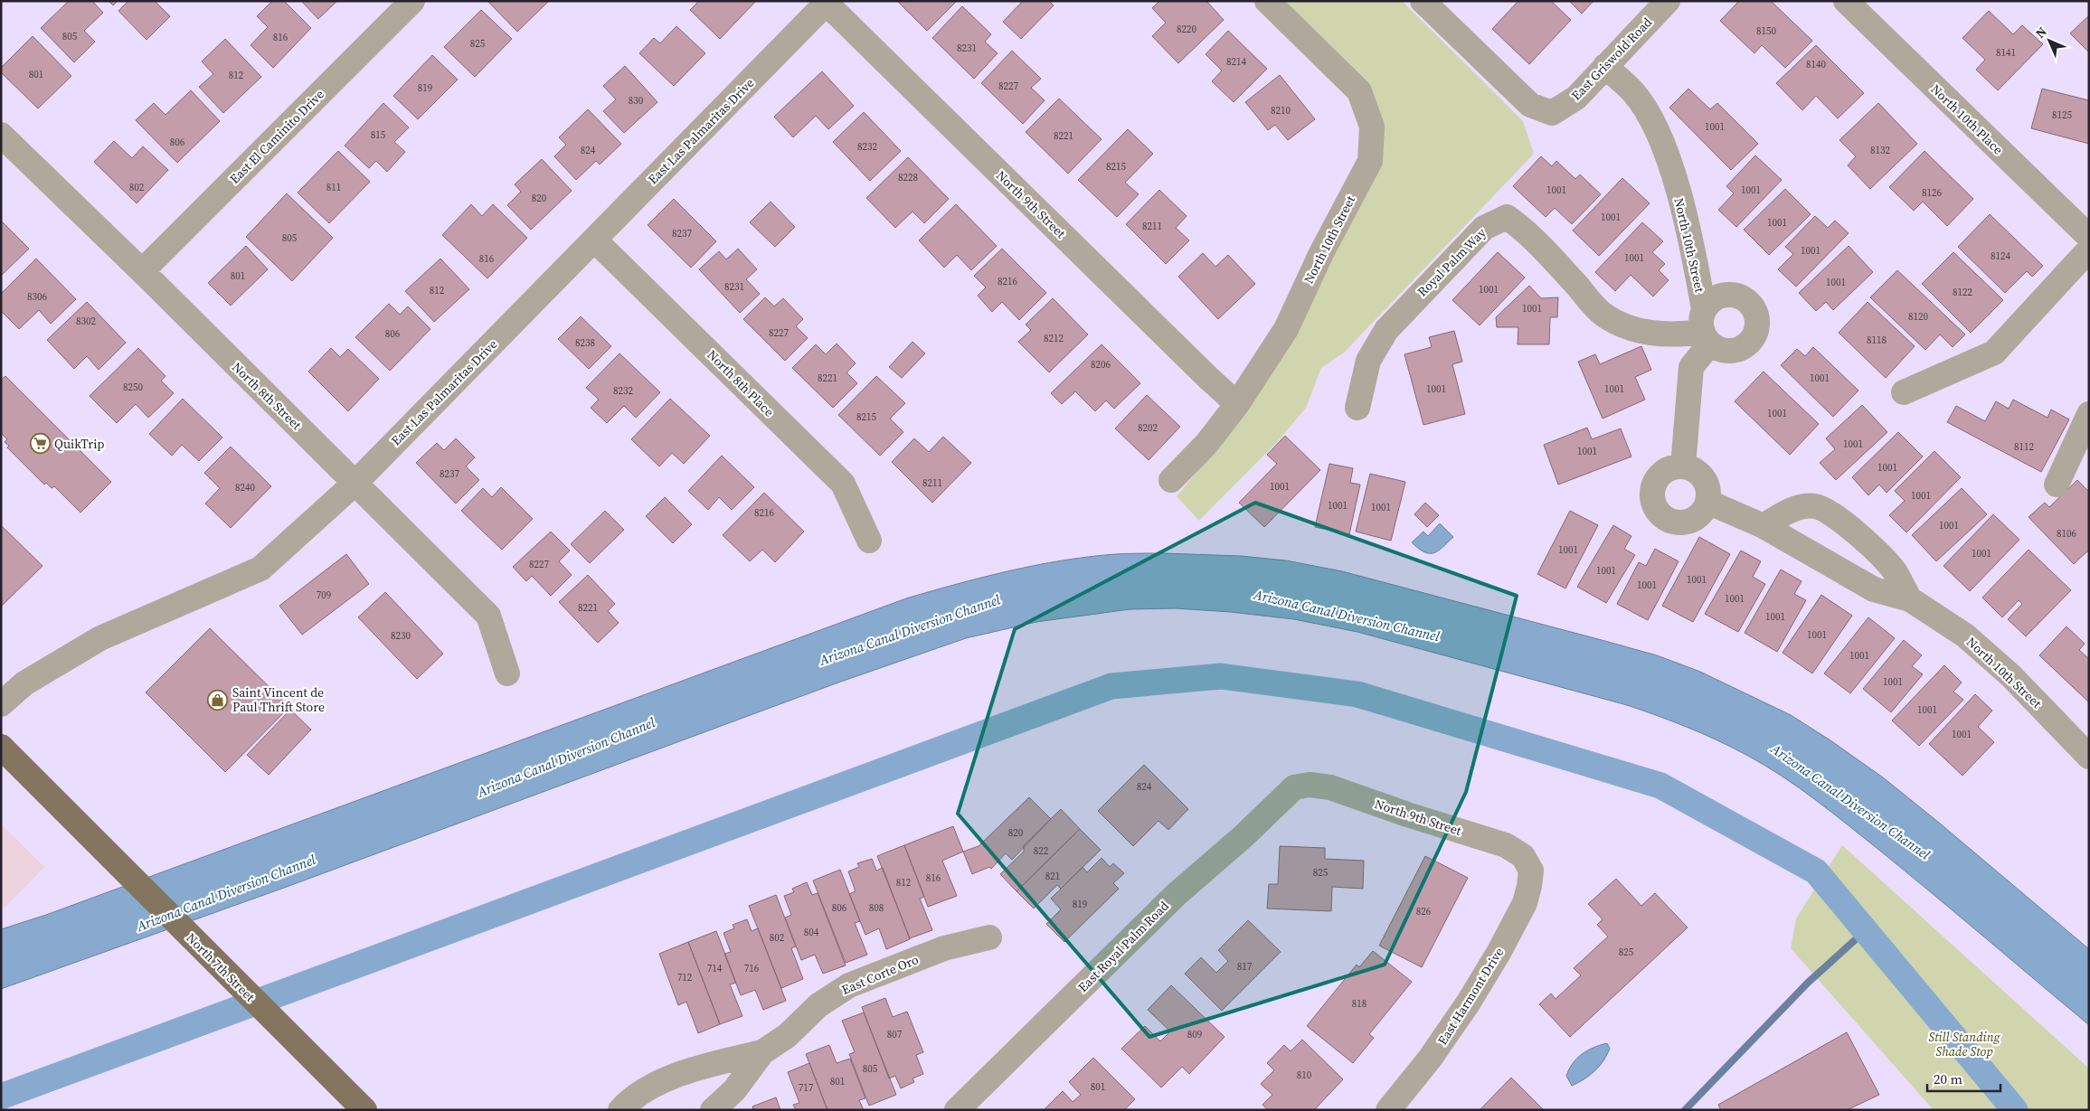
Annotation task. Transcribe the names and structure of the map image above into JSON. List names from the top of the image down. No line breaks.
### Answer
{"streets":{"main road":["North 7th Street"],"street":["East Griswold Road","North 10th Place","East Las Palmaritas Drive","East El Caminito Drive","North 9th Street","North 10th Street","Royal Palm Way","North 8th Place","North 8th Street","East Royal Palm Road","East Corte Oro","East Harmont Drive"]},"crossings":[["East Griswold Road","North 10th Street"],["East Las Palmaritas Drive","North 9th Street"],["East Las Palmaritas Drive","North 8th Place"],["East Las Palmaritas Drive","North 8th Street"],["East El Caminito Drive","North 8th Street"],["North 9th Street","North 10th Street"],["North 9th Street","East Royal Palm Road"],["North 9th Street","East Harmont Drive"],["North 10th Street","Royal Palm Way"]],"water":["Arizona Canal Diversion Channel"],"parks":["Still Standing Shade Stop"],"places":{"supermarket":["QuikTrip"],"shop":["Saint Vincent de Paul Thrift Store"]},"house_numbers":["8220","8150","805","816","825","8231","8141","8214","8140","801","812","8227","819","830","8210","8125","1001","815","8221","806","8232","824","8132","8215","8228","802","811","1001","1001","8126","820","1001","1001","8211","8237","805","1001","8124","1001","816","801","8216","1001","8231","1001","812","8122","8306","1001","8120","8302","8227","806","8212","8118","8238","8206","8221","1001","8250","1001","1001","8232","1001","8215","8202","1001","8112","1001","1001","8237","8211","1001","8240","1001","1001","1001","8216","1001","8106","1001","1001","8227","1001","1001","1001","709","1001","8221","1001","1001","8230","1001","1001","1001","1001","824","820","822","825","821","816","812","819","806","808","826","804","802","825","817","714","716","712","818","807","809","805","810","801","801","717"],"scale_bar":"20 m","north":"top left"}
